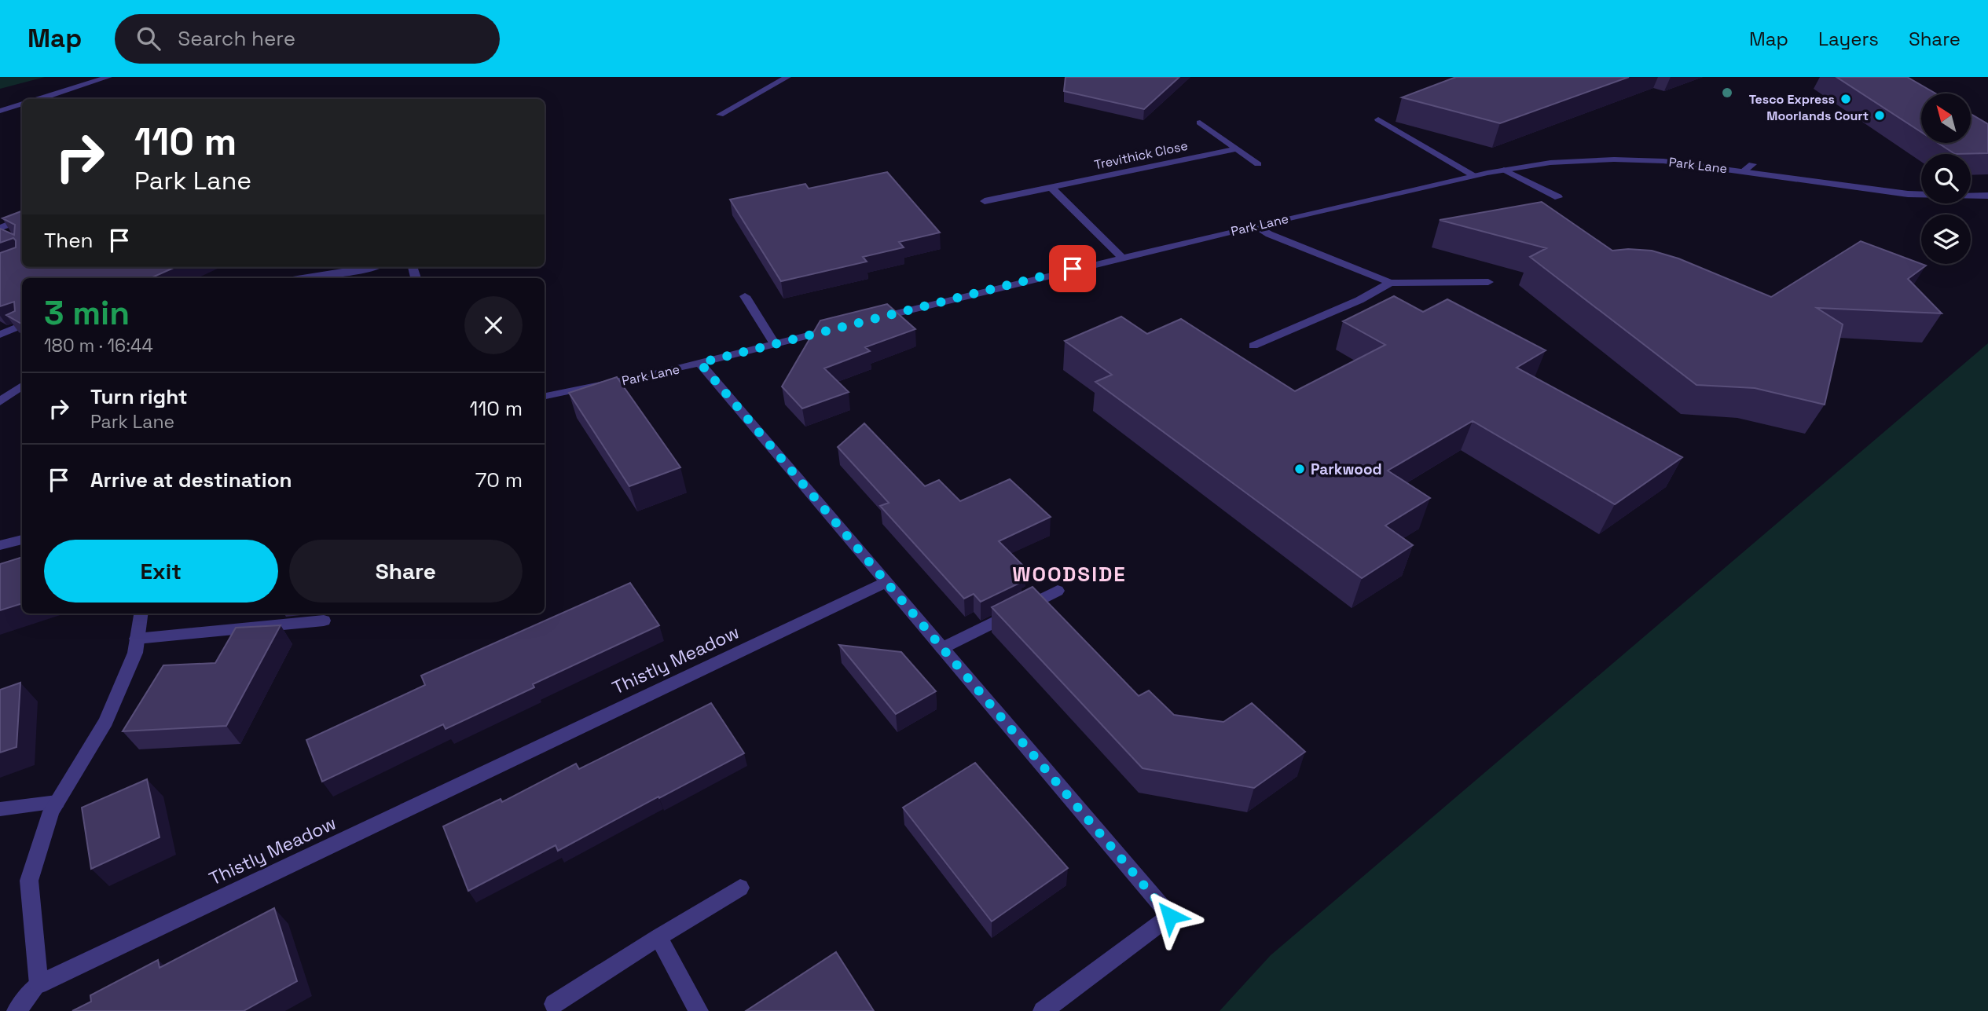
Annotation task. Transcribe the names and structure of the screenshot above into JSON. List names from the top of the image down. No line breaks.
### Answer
{"streets":{"street":["Trevithick Close","Park Lane","Thistly Meadow"]},"districts":["WOODSIDE"],"places":["Tesco Express","Moorlands Court","Parkwood"],"north":"top left","page":{"header":"Map","search":"Search here","nav":["Map","Layers","Share"],"turn":["110 m","Park Lane"],"then":"Then","heading":["3 min","180 m · 16:44"],"list":[{"name":"Turn right","note":"Park Lane","value":"110 m"},{"name":"Arrive at destination","value":"70 m"}],"buttons":["Exit","Share"]}}
